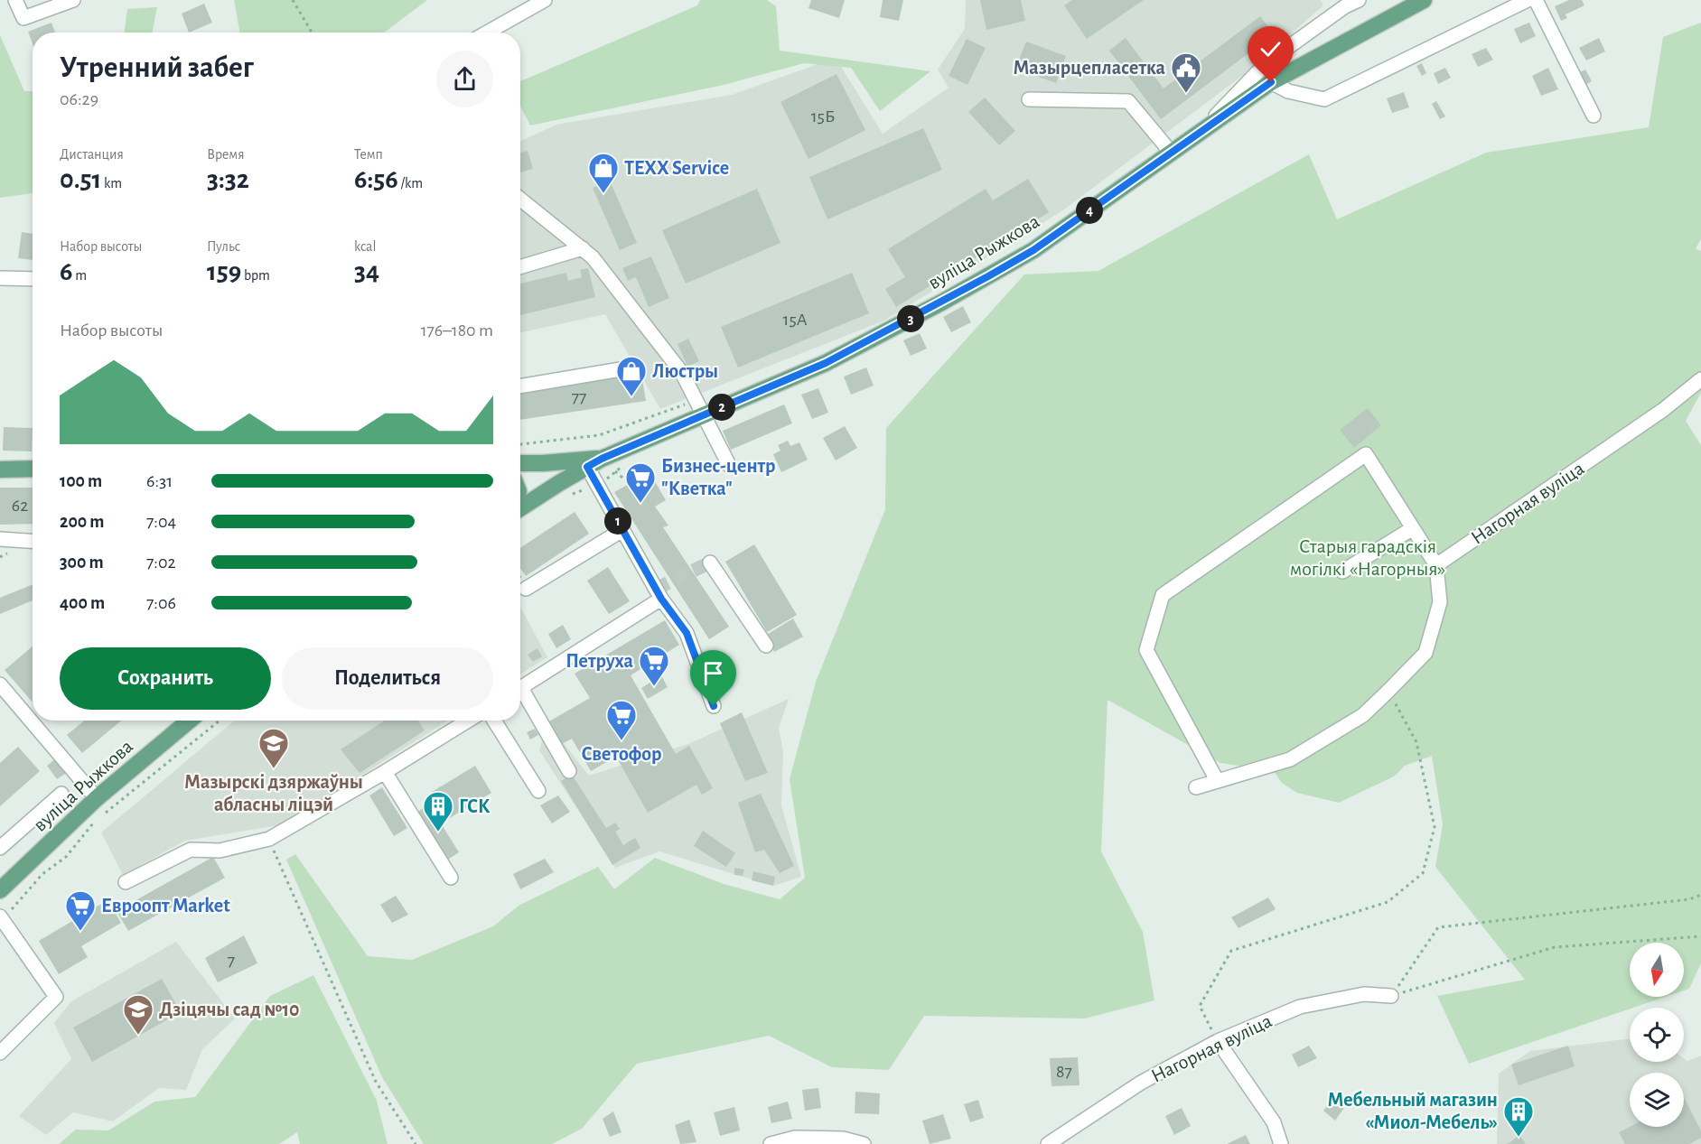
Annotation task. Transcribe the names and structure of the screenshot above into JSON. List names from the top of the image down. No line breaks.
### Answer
{"streets":{"main road":["вуліца Рыжкова"],"street":["Нагорная вуліца"]},"parks":["Старыя гарадскія могілкі «Нагорныя»"],"places":{"public building":["Мазырцепласетка"],"shop":["TEXX Service","Люстры"],"supermarket":["Бизнес-центр \"Кветка\"","Петруха","Светофор","Евроопт Market"],"school or university":["Мазырскі дзяржаўны абласны ліцэй","Дзіцячы сад №10"],"building":["ГСК","Мебельный магазин «Миол-Мебель»"]},"house_numbers":["15Б","15А","77","62","7","87"],"north":"bottom","page":{"heading":["Утренний забег","06:29"],"stats":[["Дистанция","0.51 km"],["Время","3:32"],["Темп","6:56 /km"],["Набор высоты","6 m"],["Пульс","159 bpm"],["kcal","34"]],"pins":["4","3","2","1"],"chart":["Набор высоты","176–180 m"],"list":[{"name":"100 m","note":"6:31"},{"name":"200 m","note":"7:04"},{"name":"300 m","note":"7:02"},{"name":"400 m","note":"7:06"}],"buttons":["Сохранить","Поделиться"]}}
